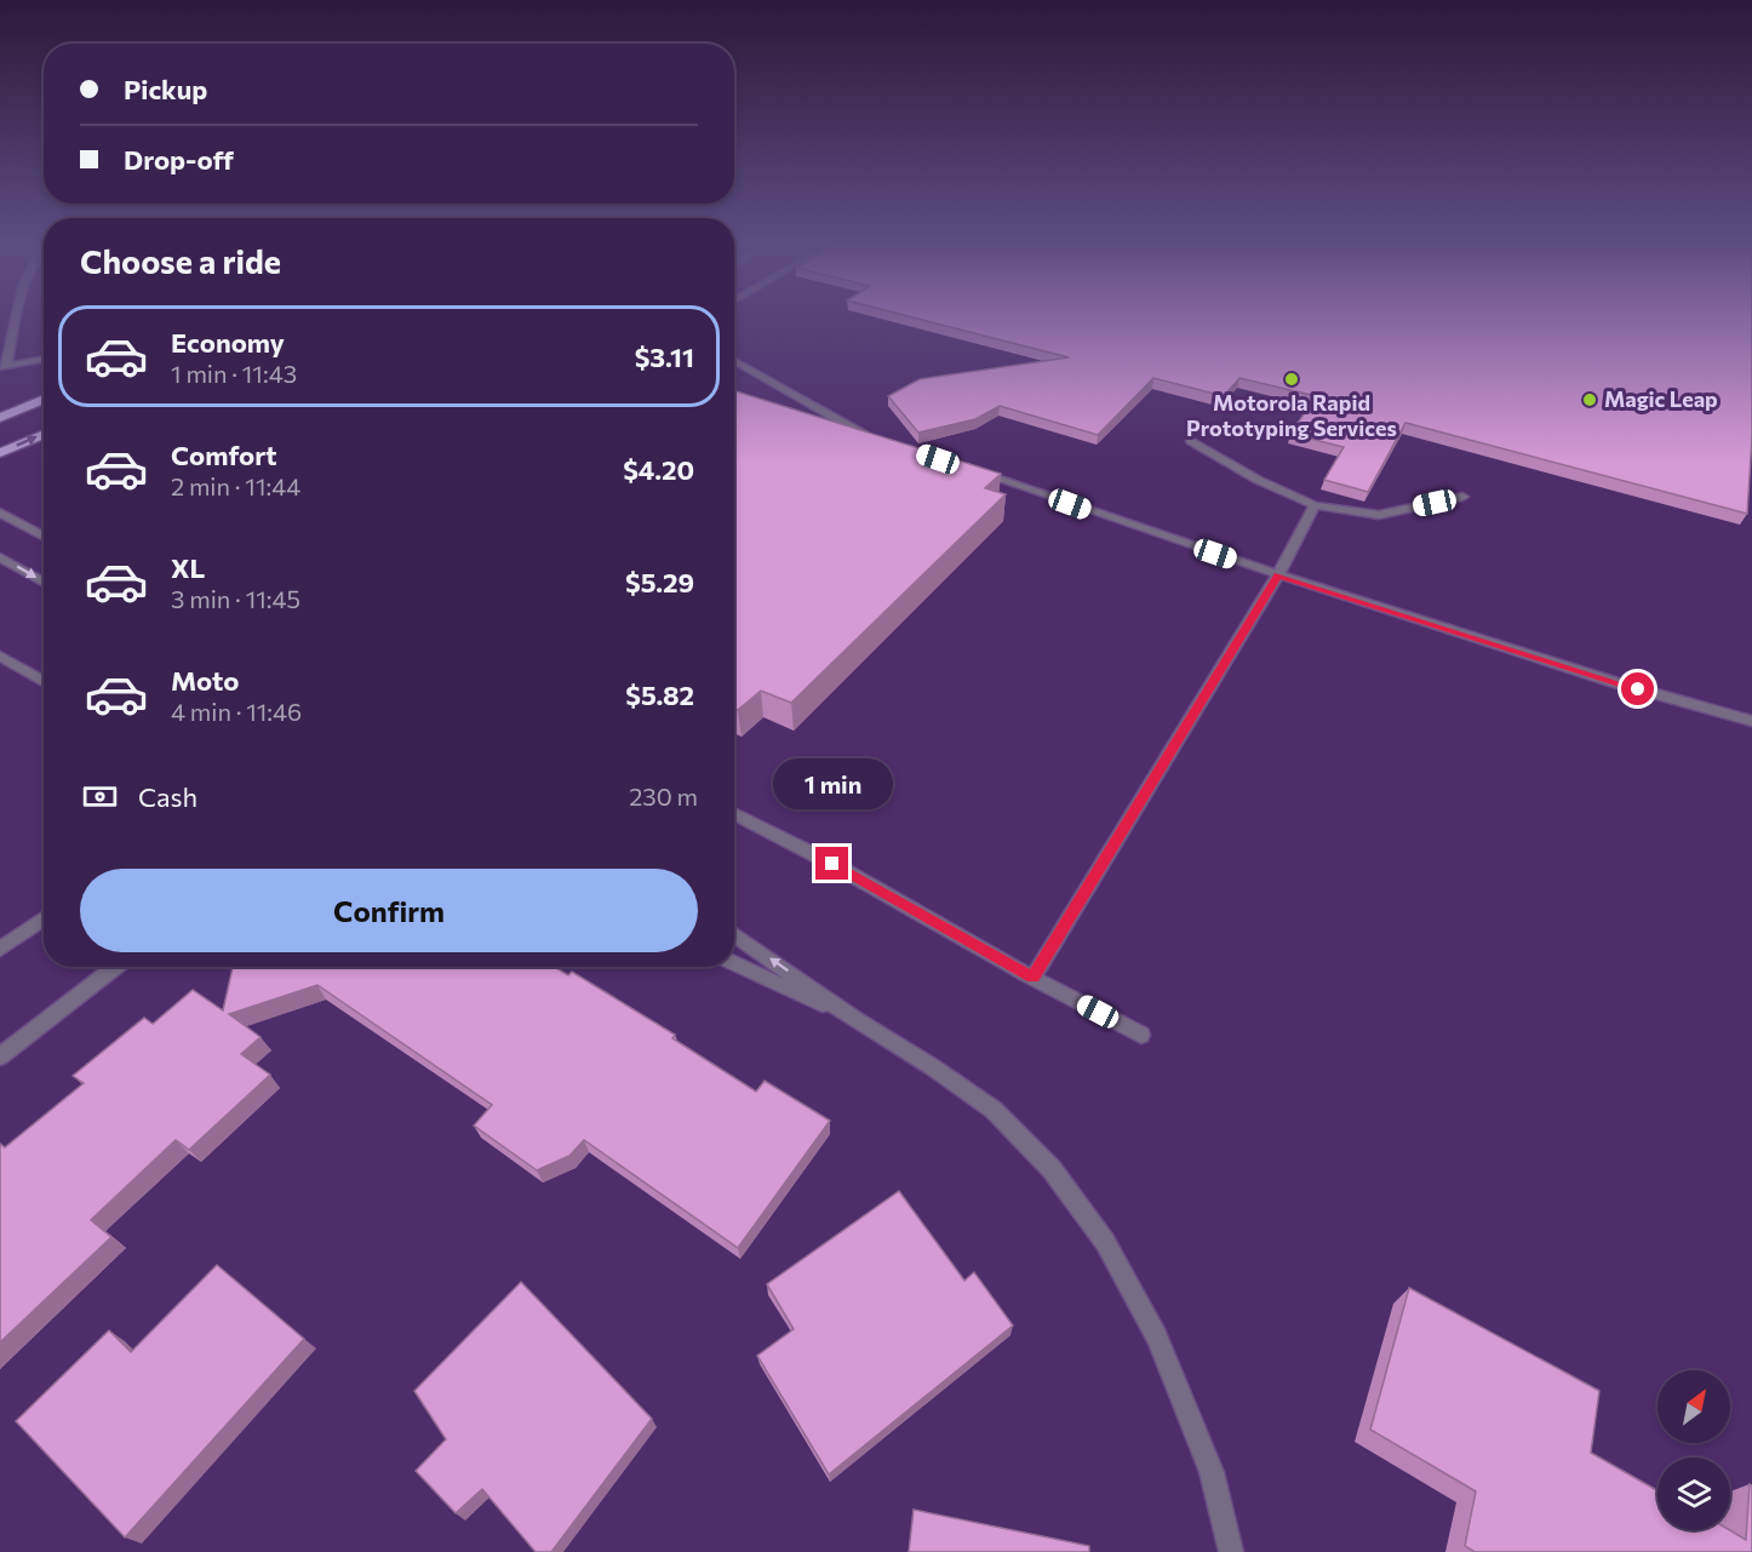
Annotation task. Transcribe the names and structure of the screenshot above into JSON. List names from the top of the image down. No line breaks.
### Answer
{"places":["Motorola Rapid Prototyping Services","Magic Leap"],"north":"top right","page":{"banner":["Pickup","Drop-off"],"heading":"Choose a ride","list":[{"name":"Economy","note":"1 min · 11:43","value":"$3.11"},{"name":"Comfort","note":"2 min · 11:44","value":"$4.20"},{"name":"XL","note":"3 min · 11:45","value":"$5.29"},{"name":"Moto","note":"4 min · 11:46","value":"$5.82"}],"pay":["Cash","230 m"],"bubble":"1 min","buttons":"Confirm"}}
